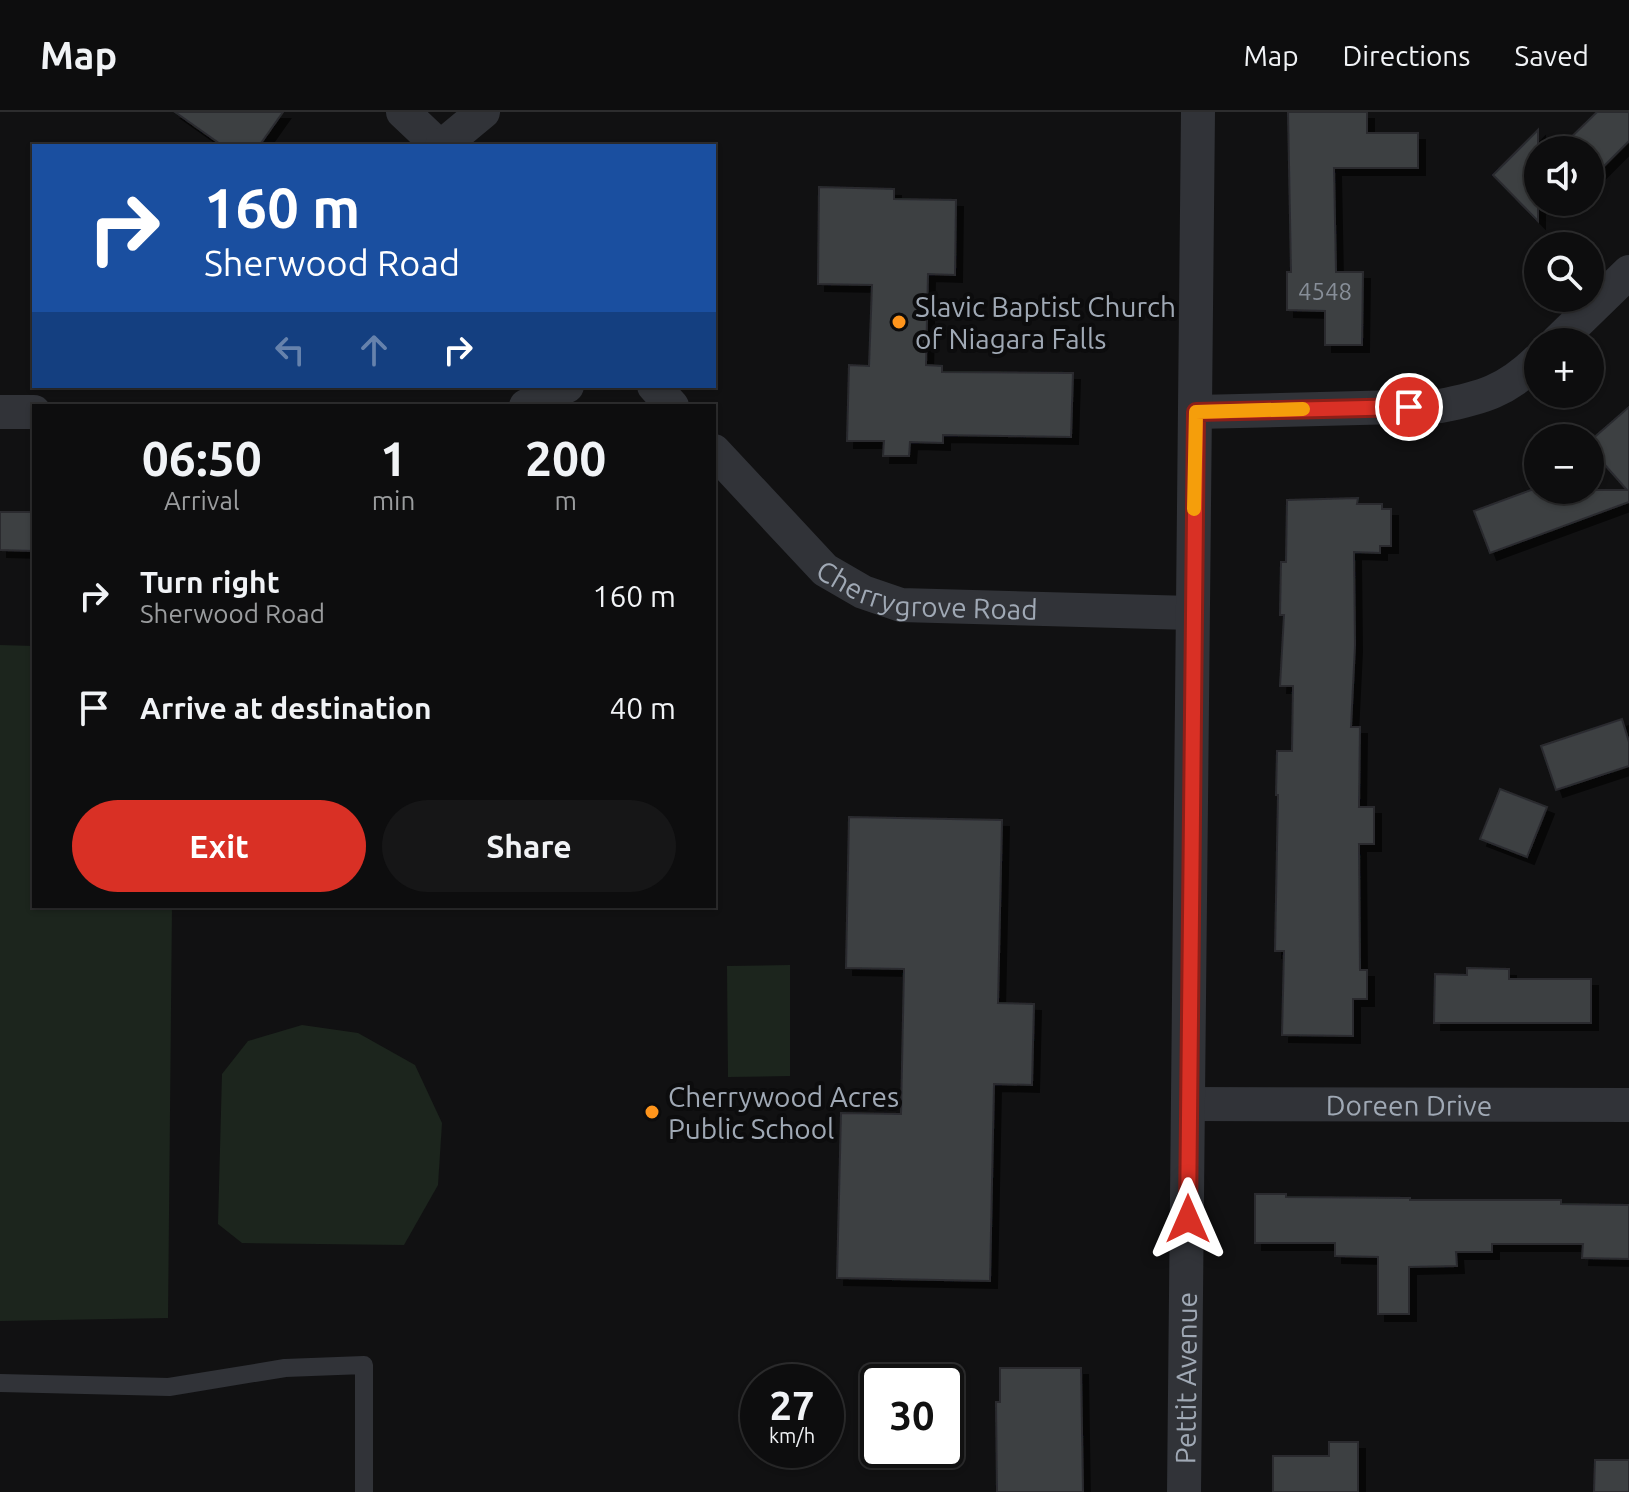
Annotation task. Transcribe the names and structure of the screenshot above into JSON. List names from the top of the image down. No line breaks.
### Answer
{"streets":{"street":["Cherrygrove Road","Doreen Drive","Pettit Avenue"]},"crossings":[["Cherrygrove Road","Pettit Avenue"],["Doreen Drive","Pettit Avenue"]],"places":["Slavic Baptist Church of Niagara Falls","Cherrywood Acres Public School"],"house_numbers":["4548"],"page":{"header":"Map","nav":["Map","Directions","Saved"],"map_buttons":["+","−"],"turn":["160 m","Sherwood Road"],"eta":["06:50","Arrival","1","min","200","m"],"list":[{"name":"Turn right","note":"Sherwood Road","value":"160 m"},{"name":"Arrive at destination","value":"40 m"}],"buttons":["Exit","Share"],"speed":"27 km/h","limit":"30"}}
